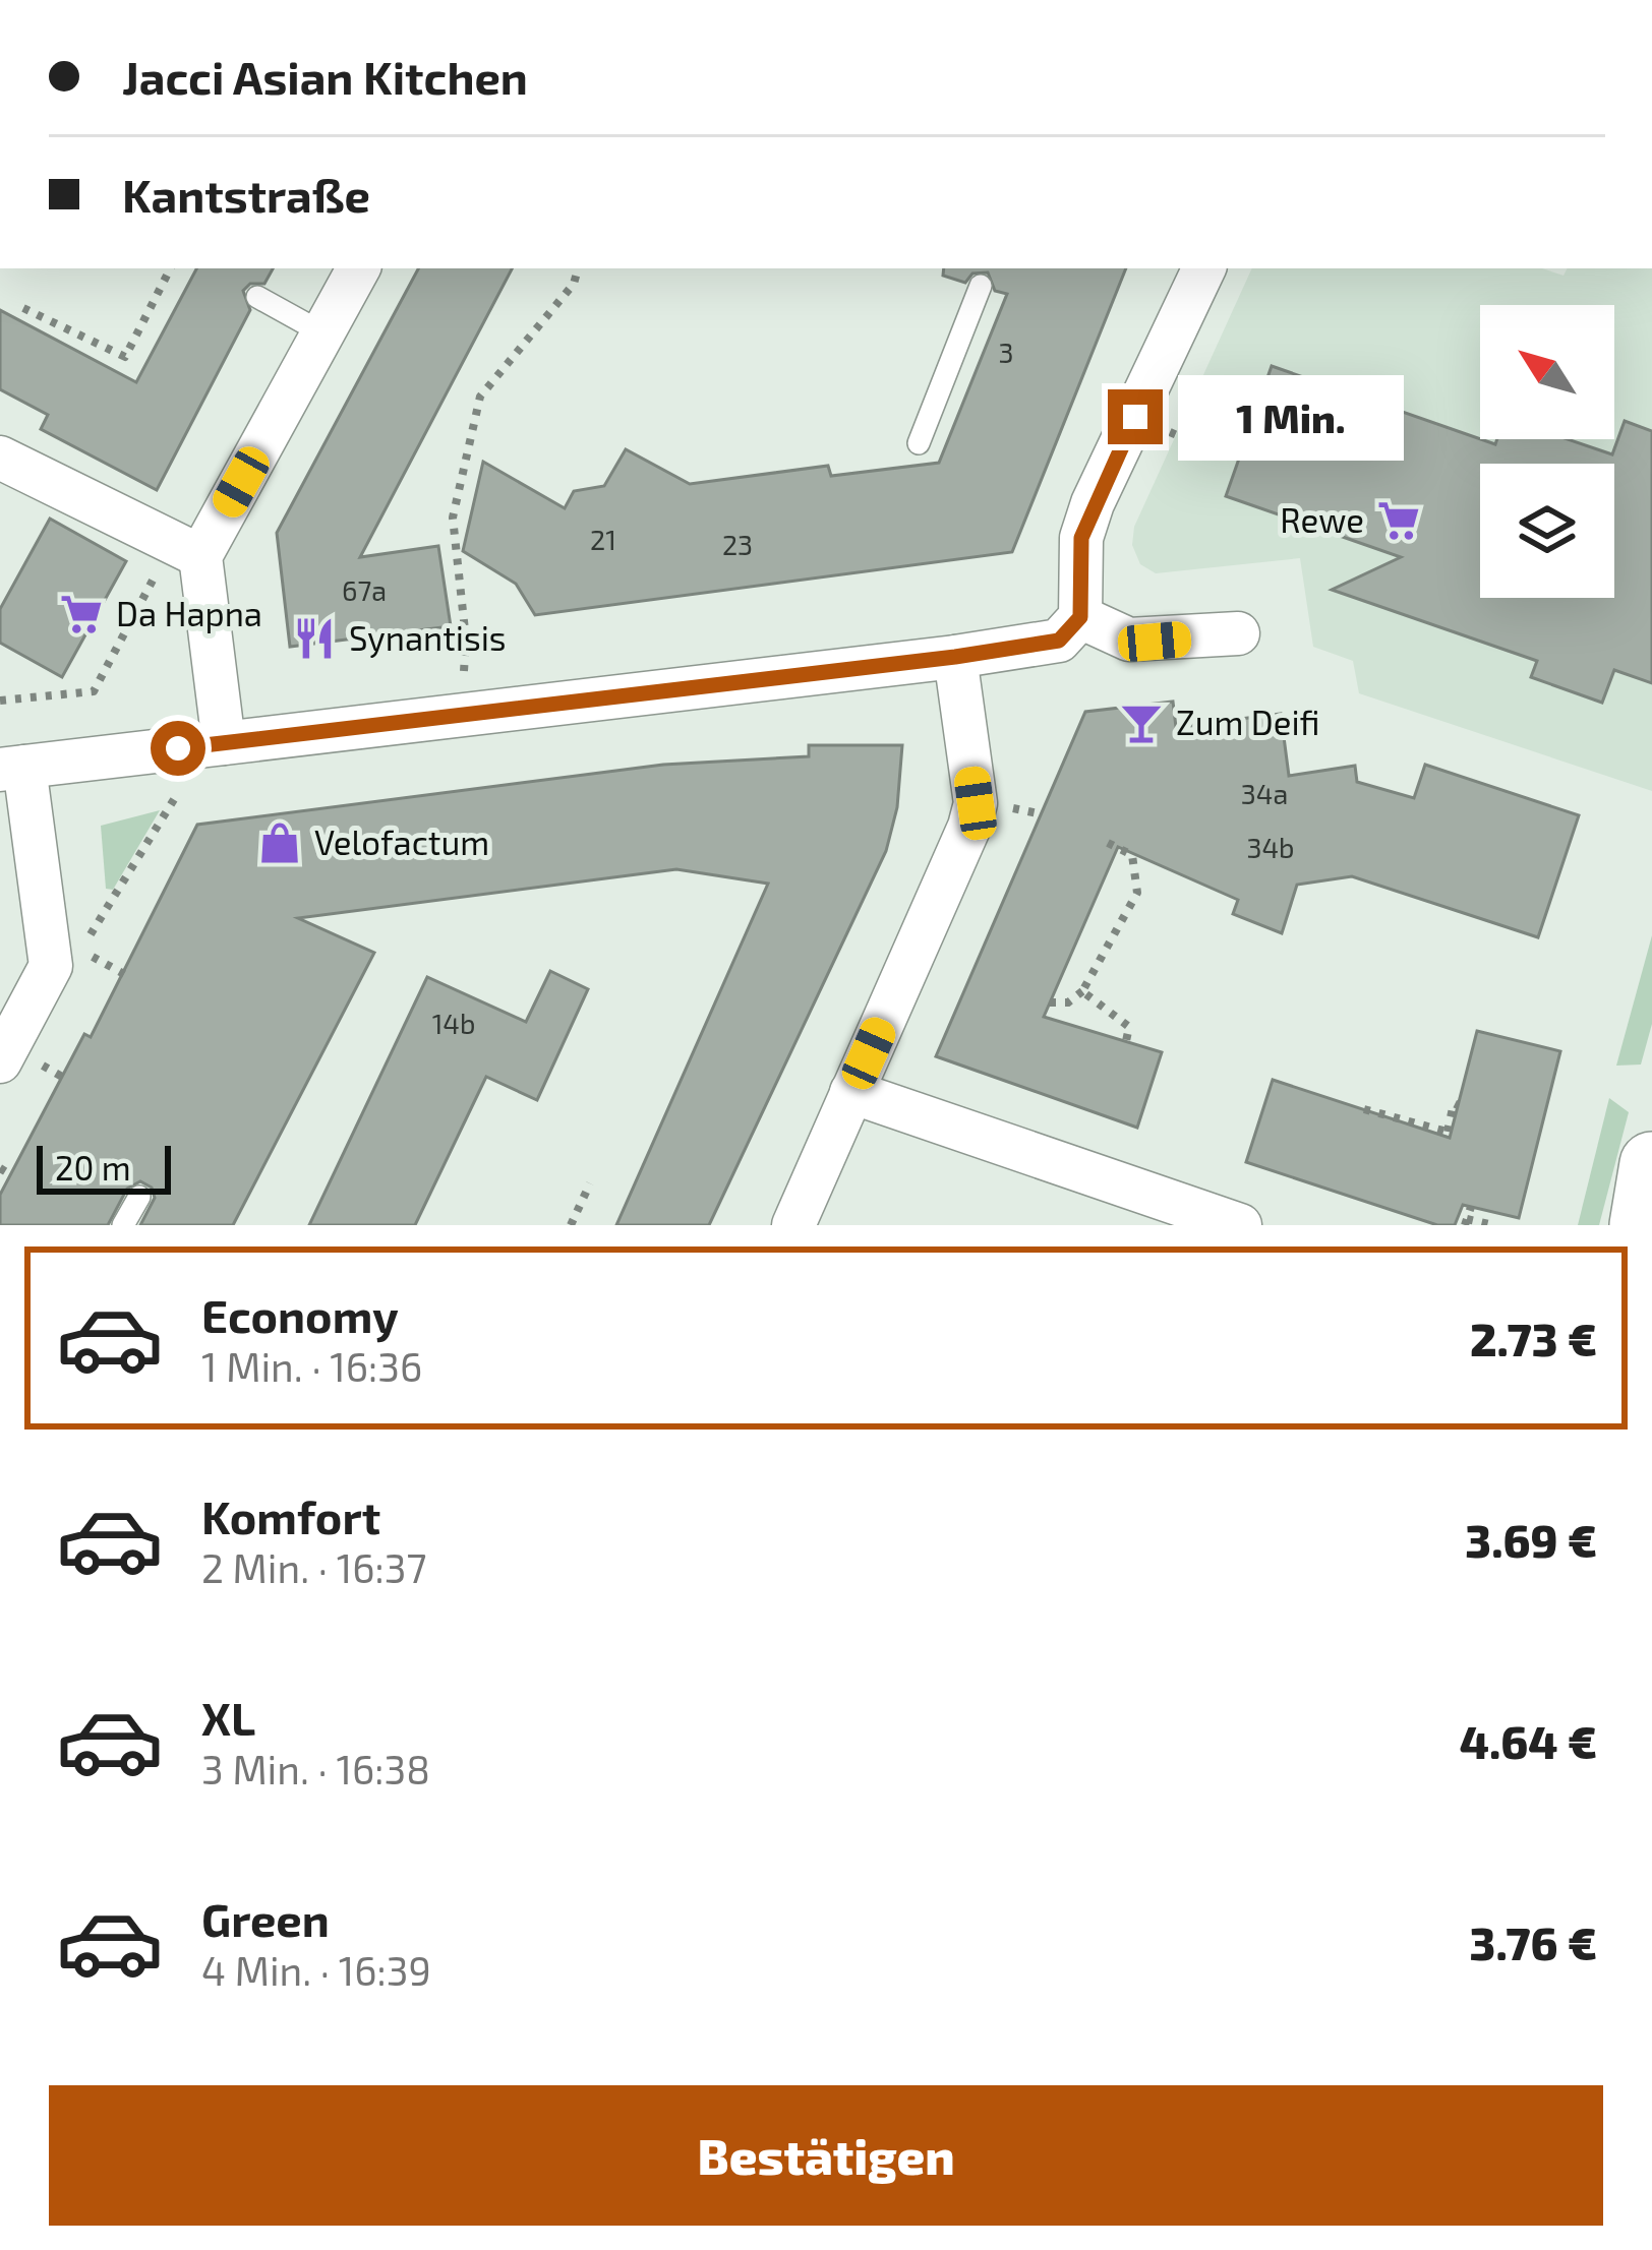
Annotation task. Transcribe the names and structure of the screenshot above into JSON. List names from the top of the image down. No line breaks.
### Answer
{"places":{"supermarket":["Rewe","Da Hapna"],"restaurant":["Synantisis"],"bar":["Zum Deifi"],"shop":["Velofactum"]},"house_numbers":["3","21","23","67a","34a","34b","14b"],"scale_bar":"20 m","north":"top left","page":{"banner":["Jacci Asian Kitchen","Kantstraße"],"bubble":"1 Min.","scale":"20 m","list":[{"name":"Economy","note":"1 Min. · 16:36","value":"2.73 €"},{"name":"Komfort","note":"2 Min. · 16:37","value":"3.69 €"},{"name":"XL","note":"3 Min. · 16:38","value":"4.64 €"},{"name":"Green","note":"4 Min. · 16:39","value":"3.76 €"}],"buttons":"Bestätigen"}}
